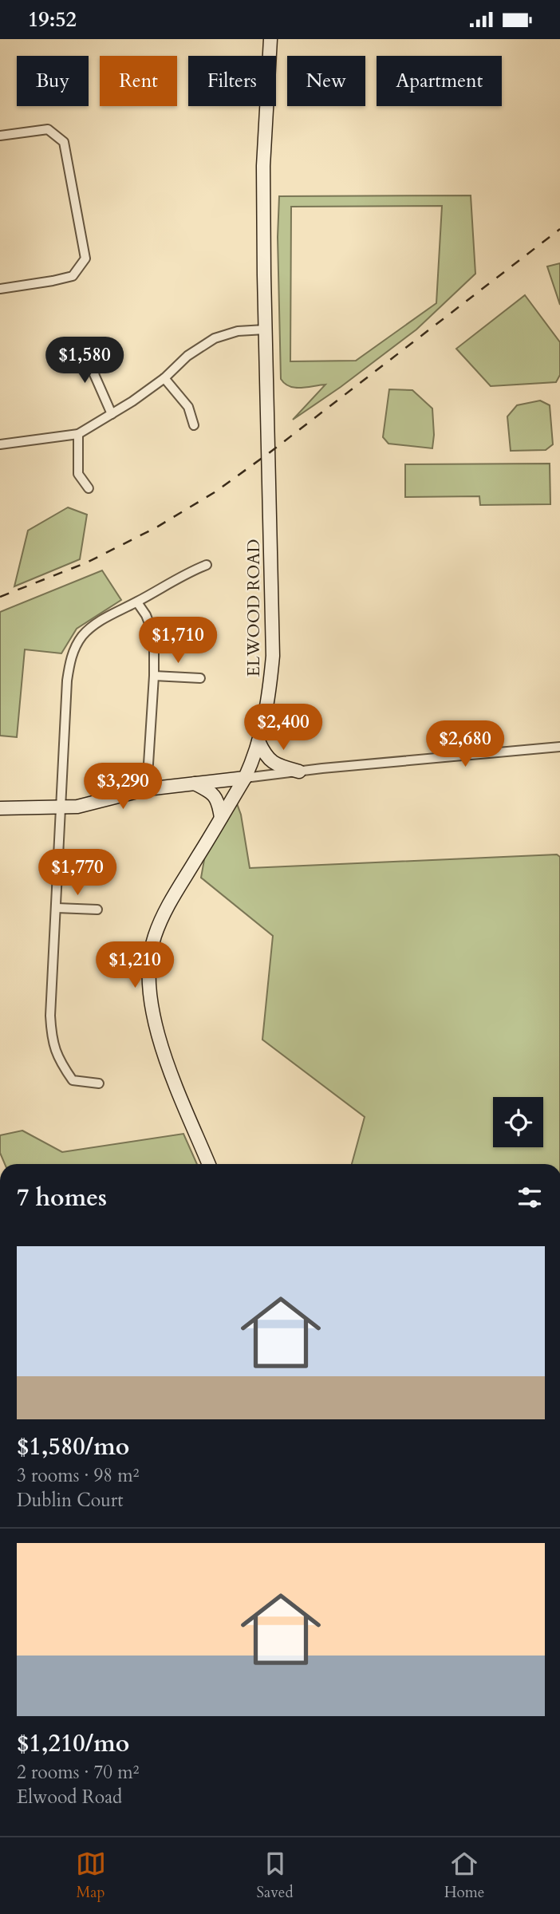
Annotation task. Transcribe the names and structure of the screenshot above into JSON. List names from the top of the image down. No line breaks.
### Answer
{"streets":{"main road":["ELWOOD ROAD"]},"page":{"status":"19:52","chip":["Buy","Rent","Filters","New","Apartment"],"price":["$1,580","$1,710","$2,400","$2,680","$3,290","$1,770","$1,210"],"heading":"7 homes","list":[{"name":"$1,580/mo","note":"3 rooms · 98 m² · Dublin Court"},{"name":"$1,210/mo","note":"2 rooms · 70 m² · Elwood Road"}],"tabs":["Map","Saved","Home"]}}
